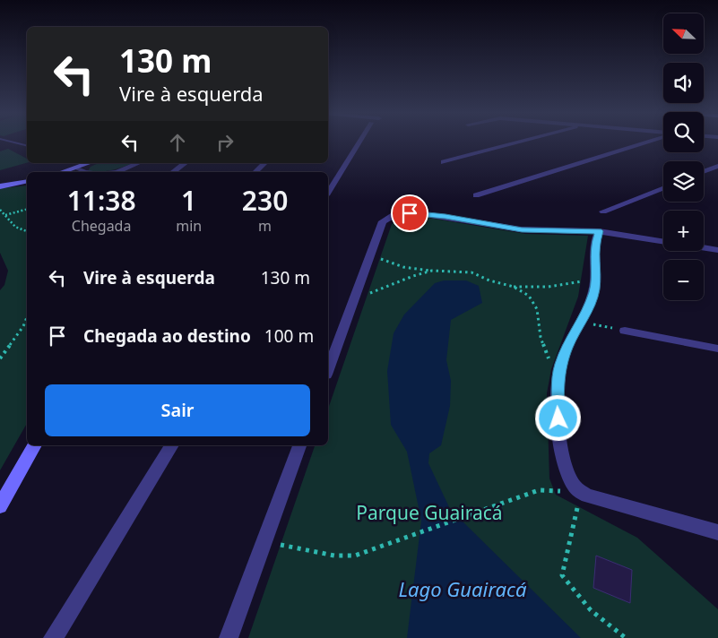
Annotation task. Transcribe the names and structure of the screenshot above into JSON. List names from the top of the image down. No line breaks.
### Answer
{"water":["Lago Guairacá"],"parks":["Parque Guairacá"],"north":"top left","page":{"map_buttons":["+","−"],"turn":["130 m","Vire à esquerda"],"eta":["11:38","Chegada","1","min","230","m"],"list":[{"name":"Vire à esquerda","value":"130 m"},{"name":"Chegada ao destino","value":"100 m"}],"buttons":"Sair"}}
